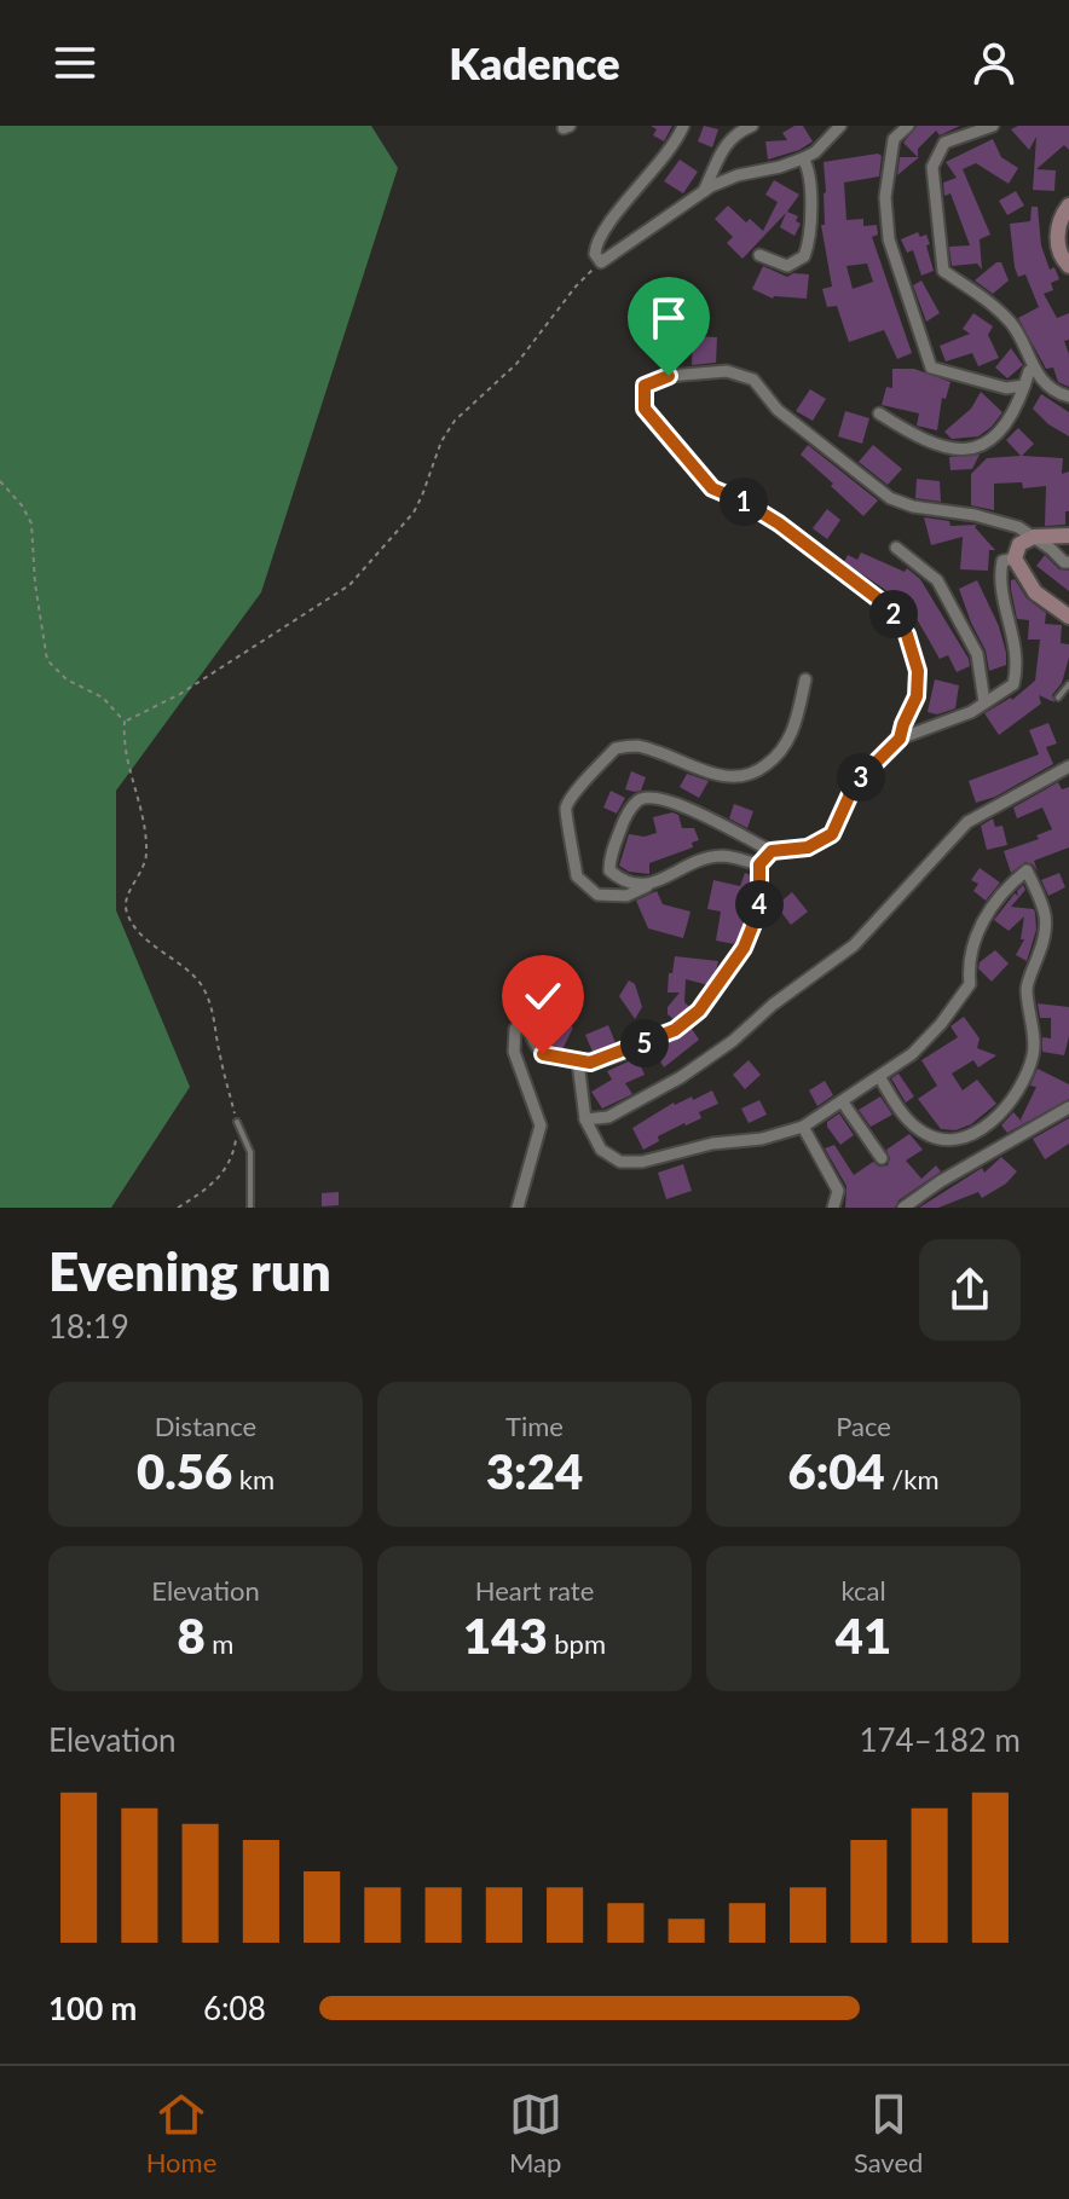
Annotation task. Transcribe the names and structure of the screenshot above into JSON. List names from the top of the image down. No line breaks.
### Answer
{"page":{"header":"Kadence","pins":["1","2","3","4","5"],"heading":["Evening run","18:19"],"stats":[["Distance","0.56 km"],["Time","3:24"],["Pace","6:04 /km"],["Elevation","8 m"],["Heart rate","143 bpm"],["kcal","41"]],"chart":["Elevation","174–182 m"],"list":[{"name":"100 m","note":"6:08"}],"tabs":["Home","Map","Saved"]}}
